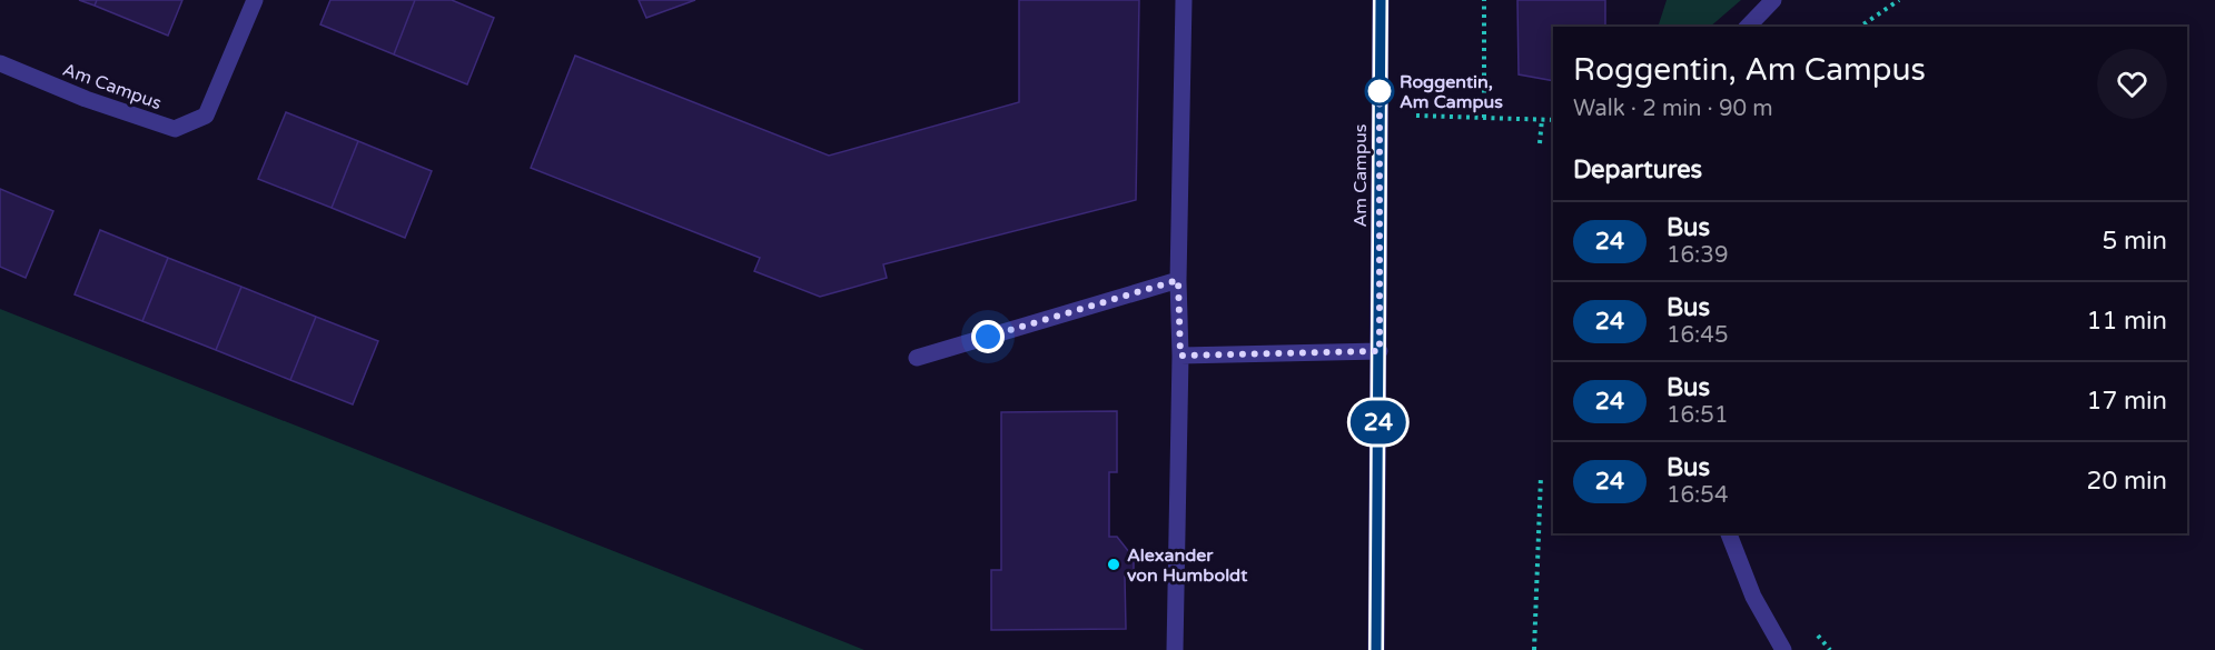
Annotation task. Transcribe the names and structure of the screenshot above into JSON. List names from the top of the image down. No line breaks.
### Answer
{"streets":{"street":["Am Campus"]},"places":["Roggentin, Am Campus","Alexander von Humboldt"],"lines":["bus line 24"],"page":{"on_map":"24","heading":[["Roggentin, Am Campus","Walk · 2 min · 90 m"],"Departures"],"list":[{"mark":"24","name":"Bus","note":"16:39","value":"5 min"},{"mark":"24","name":"Bus","note":"16:45","value":"11 min"},{"mark":"24","name":"Bus","note":"16:51","value":"17 min"},{"mark":"24","name":"Bus","note":"16:54","value":"20 min"}]}}
